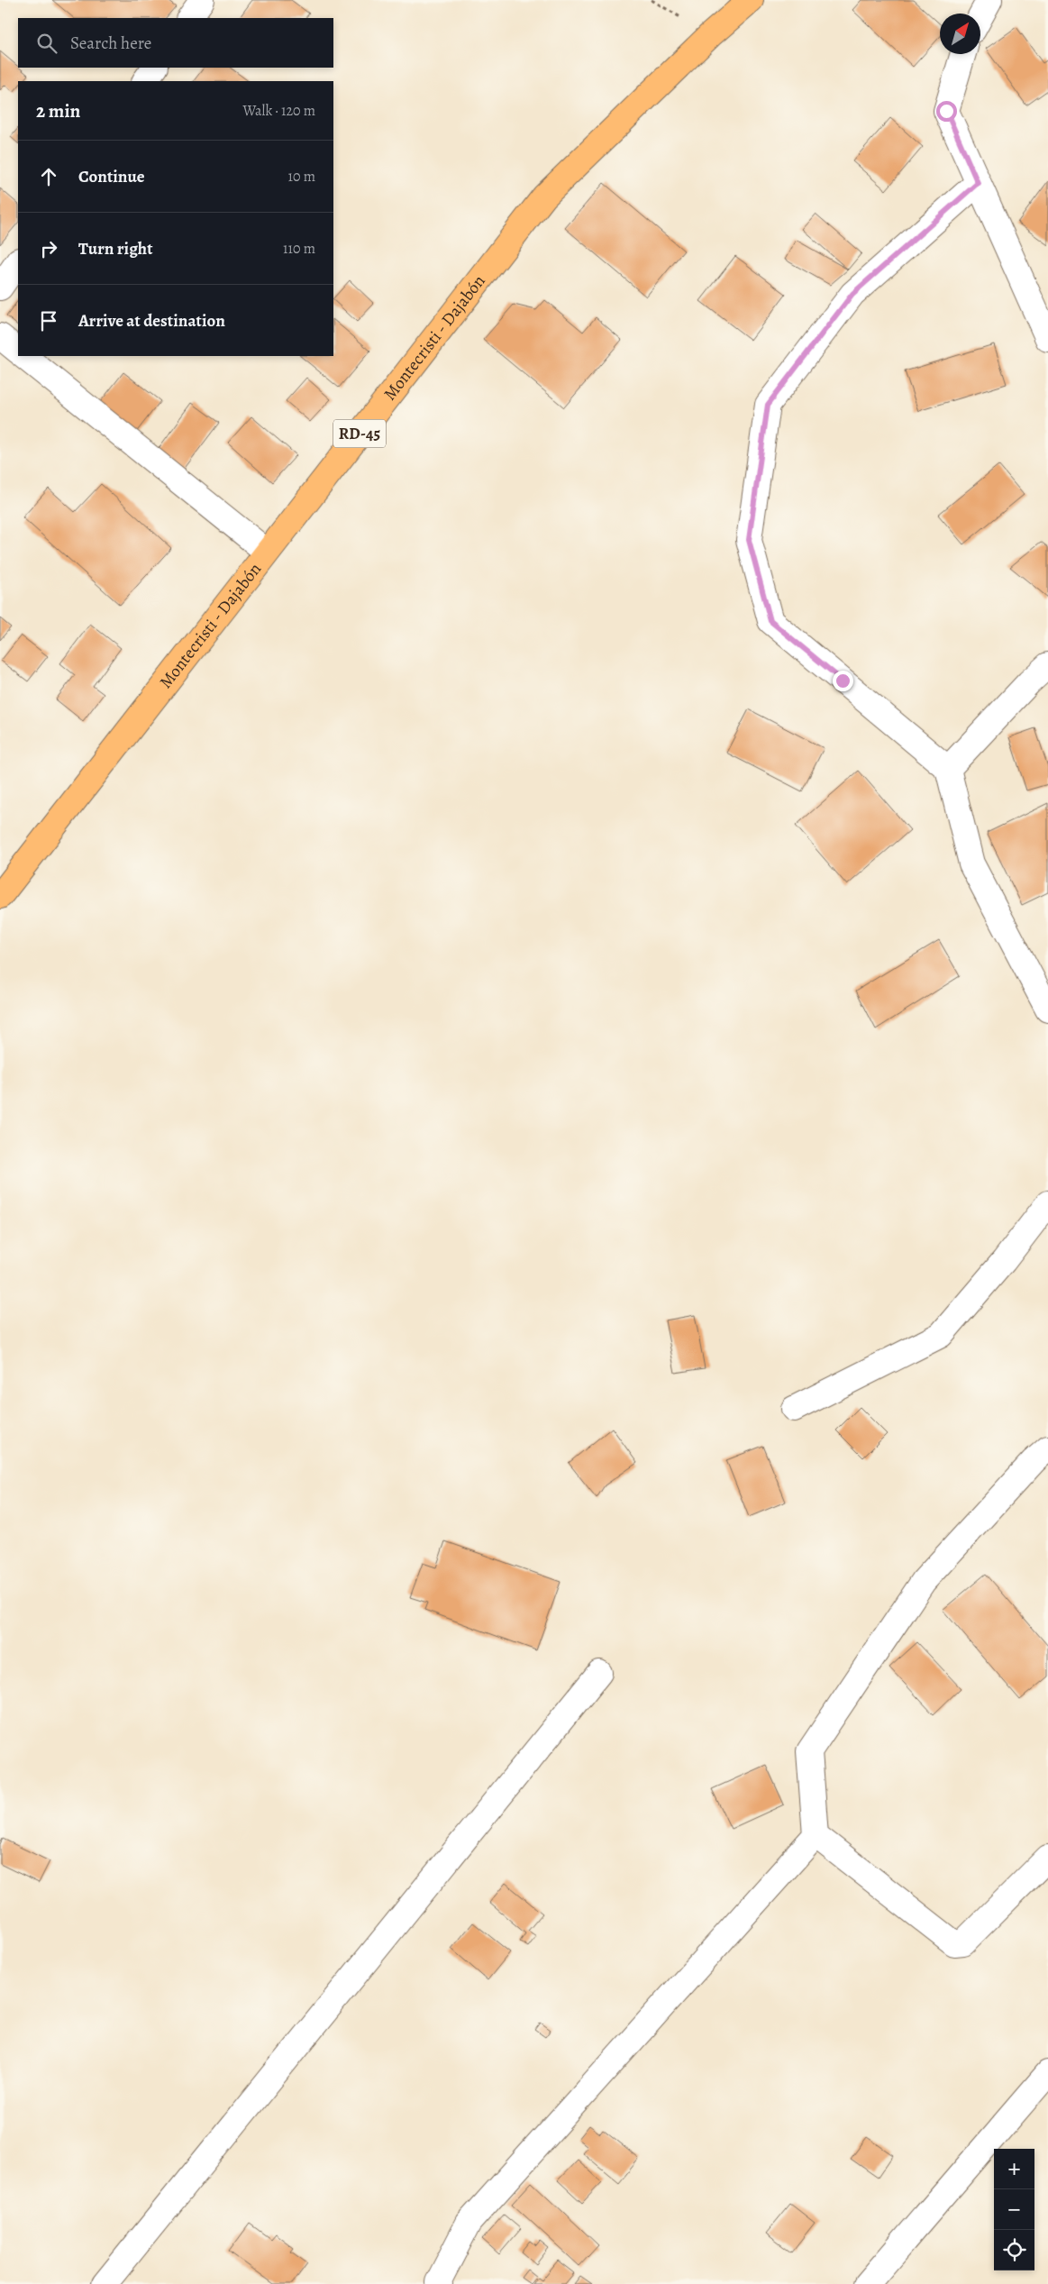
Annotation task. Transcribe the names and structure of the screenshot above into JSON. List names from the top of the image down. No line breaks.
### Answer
{"streets":{"main road":["Montecristi - Dajabón","RD-45"]},"north":"top right","page":{"search":"Search here","heading":["2 min","Walk · 120 m"],"list":[["Continue","10 m"],["Turn right","110 m"],"Arrive at destination"],"map_buttons":["+","−"]}}
